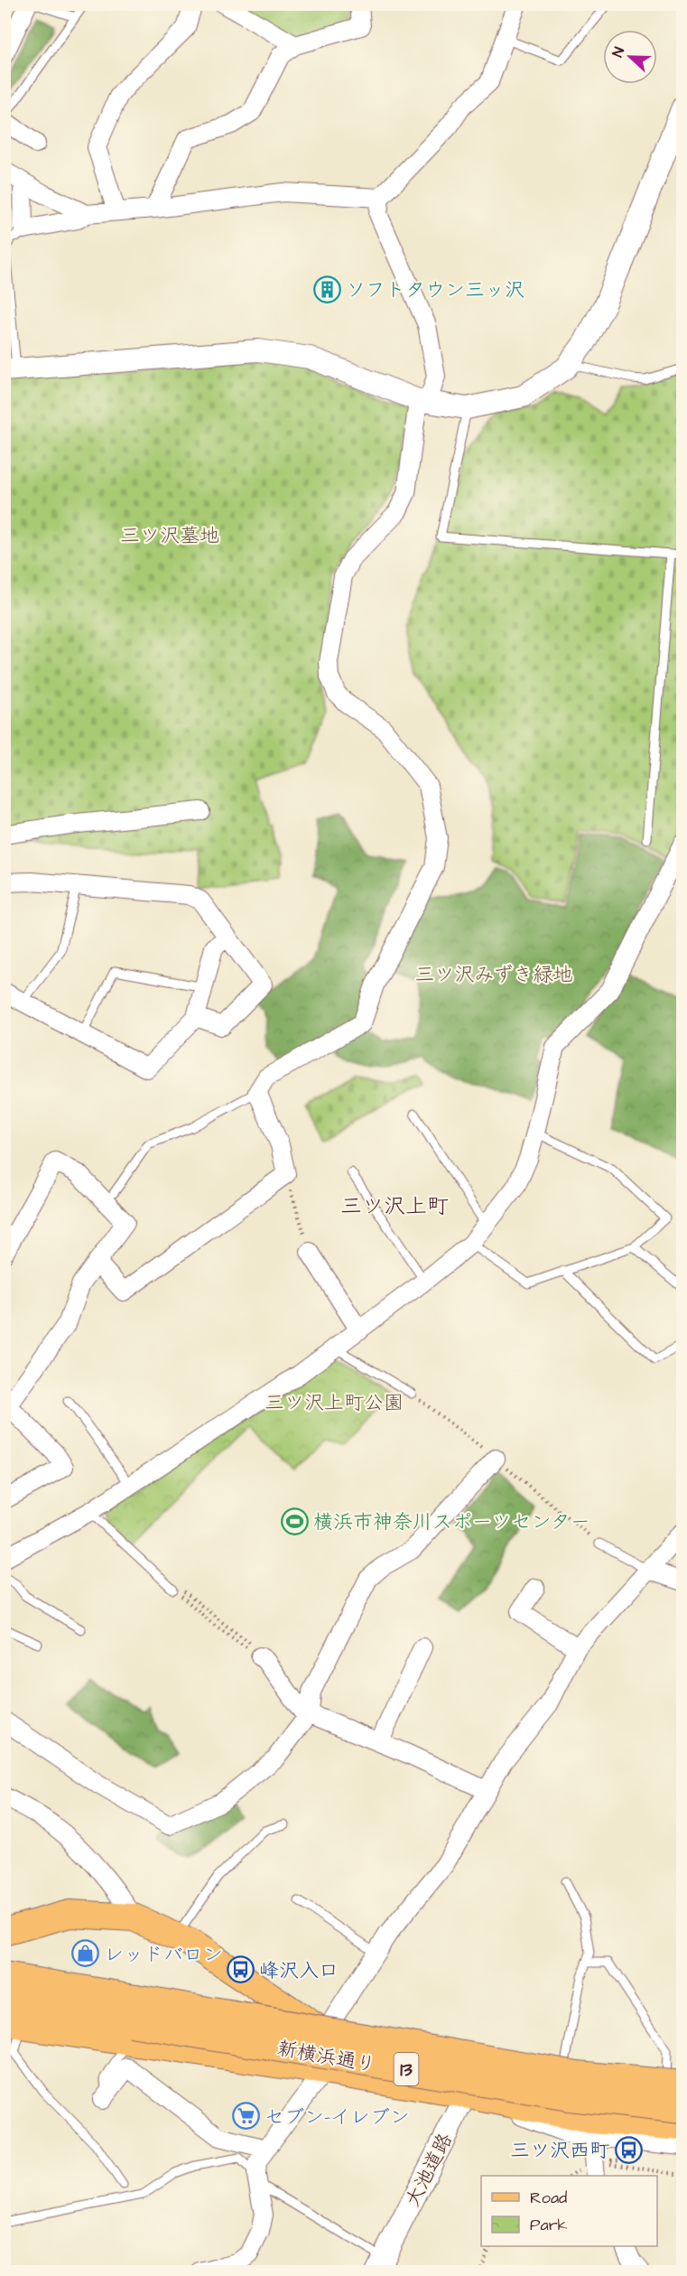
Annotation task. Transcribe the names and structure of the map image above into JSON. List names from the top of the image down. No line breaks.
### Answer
{"streets":{"main road":["新横浜通り","13"],"street":["大池道路"]},"districts":["三ツ沢上町"],"parks":["三ツ沢墓地","三ツ沢みずき緑地","三ツ沢上町公園"],"places":{"building":["ソフトタウン三ッ沢"],"sports":["横浜市神奈川スポーツセンター"],"shop":["レッドバロン"],"bus stop":["峰沢入口","三ツ沢西町"],"supermarket":["セブン-イレブン"]},"legend":["Road","Park"],"north":"left"}
